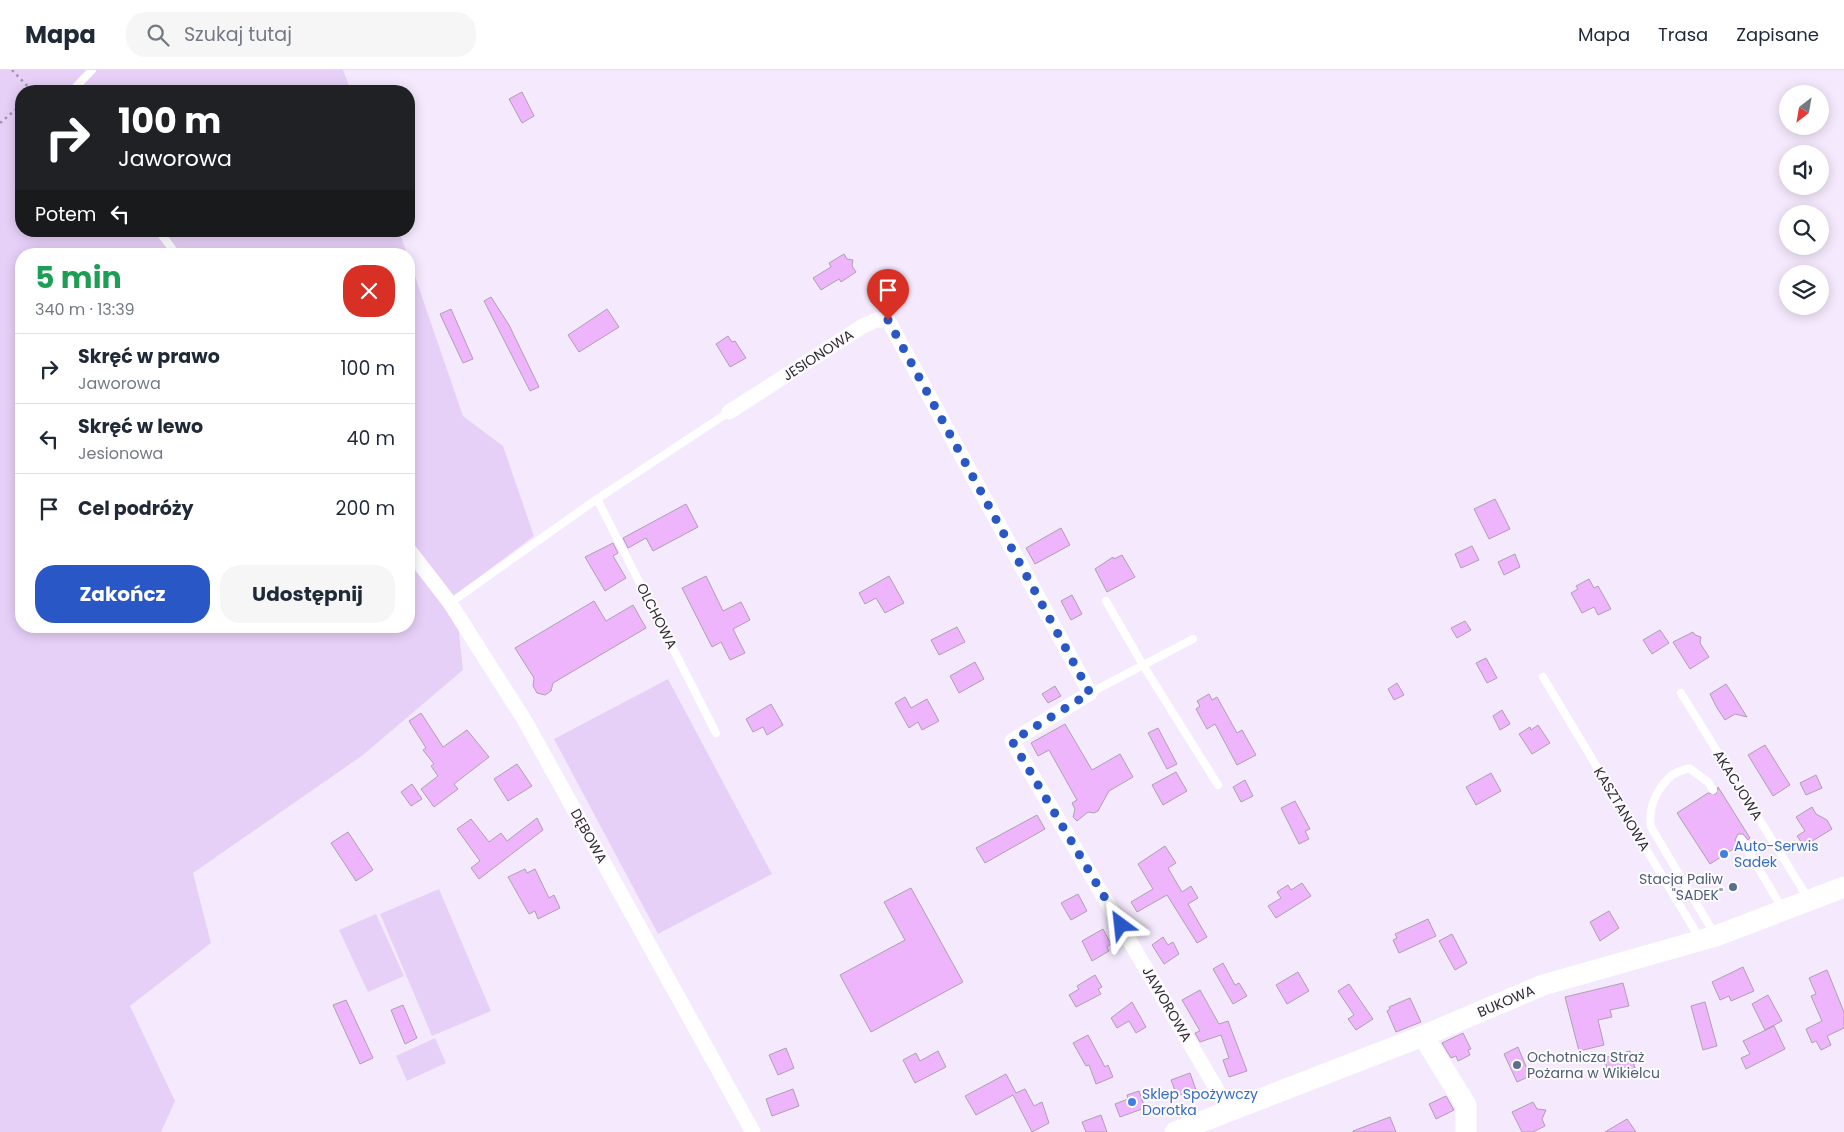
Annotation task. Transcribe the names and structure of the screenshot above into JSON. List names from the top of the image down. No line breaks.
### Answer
{"streets":{"street":["JESIONOWA","DĘBOWA","BUKOWA","JAWOROWA"],"lane":["OLCHOWA","AKACJOWA","KASZTANOWA"]},"crossings":[["JESIONOWA","OLCHOWA"],["JESIONOWA","DĘBOWA"],["JESIONOWA","JAWOROWA"],["AKACJOWA","BUKOWA"],["KASZTANOWA","BUKOWA"],["BUKOWA","JAWOROWA"]],"places":["Auto-Serwis Sadek","Stacja Paliw \"SADEK\"","Ochotnicza Straż Pożarna w Wikielcu","Sklep Spożywczy Dorotka"],"north":"bottom left","page":{"header":"Mapa","search":"Szukaj tutaj","nav":["Mapa","Trasa","Zapisane"],"turn":["100 m","Jaworowa"],"then":"Potem","heading":["5 min","340 m · 13:39"],"list":[{"name":"Skręć w prawo","note":"Jaworowa","value":"100 m"},{"name":"Skręć w lewo","note":"Jesionowa","value":"40 m"},{"name":"Cel podróży","value":"200 m"}],"buttons":["Zakończ","Udostępnij"]}}
